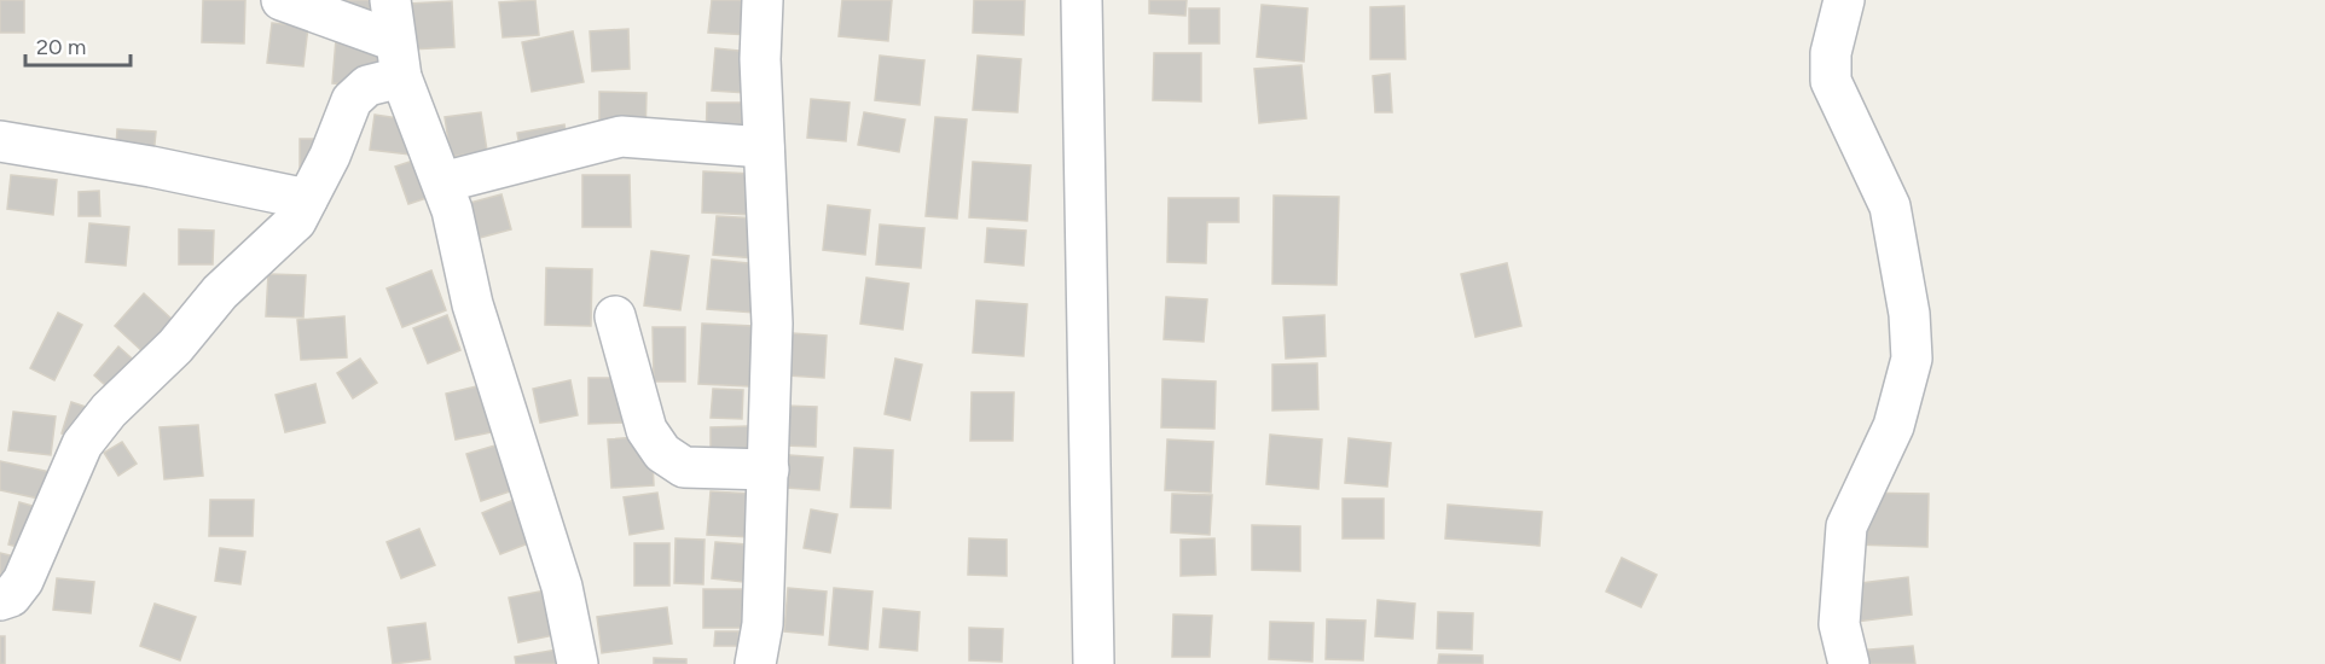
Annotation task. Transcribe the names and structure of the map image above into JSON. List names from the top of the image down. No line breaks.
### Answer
{"scale_bar":"20 m"}
